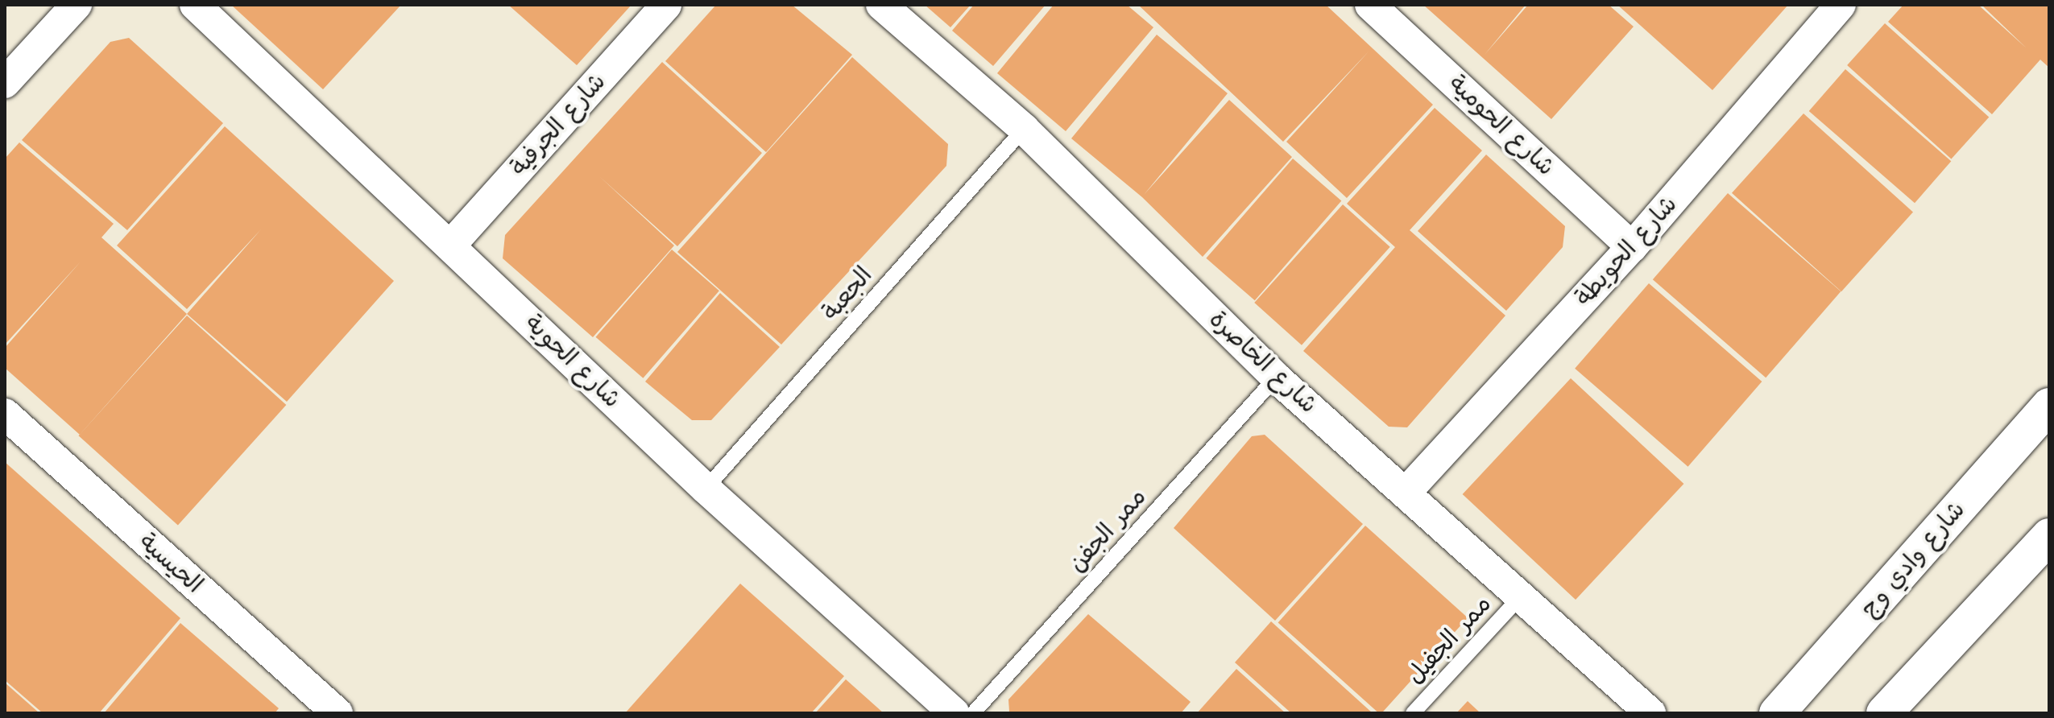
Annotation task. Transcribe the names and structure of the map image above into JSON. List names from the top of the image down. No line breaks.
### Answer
{"streets":{"street":["شارع الجرفية","شارع الحومية","شارع الحويطة","شارع الحوية","شارع الخاصرة","شارع وادي وج","الحيسية"],"lane":["الجعبة","ممر الجفن","ممر الجفيل"]},"crossings":[["شارع الجرفية","شارع الحوية"],["شارع الحومية","شارع الحويطة"],["شارع الحويطة","شارع الخاصرة"],["الجعبة","شارع الحوية"],["الجعبة","شارع الخاصرة"],["شارع الخاصرة","ممر الجفن"],["شارع الخاصرة","ممر الجفيل"]]}
